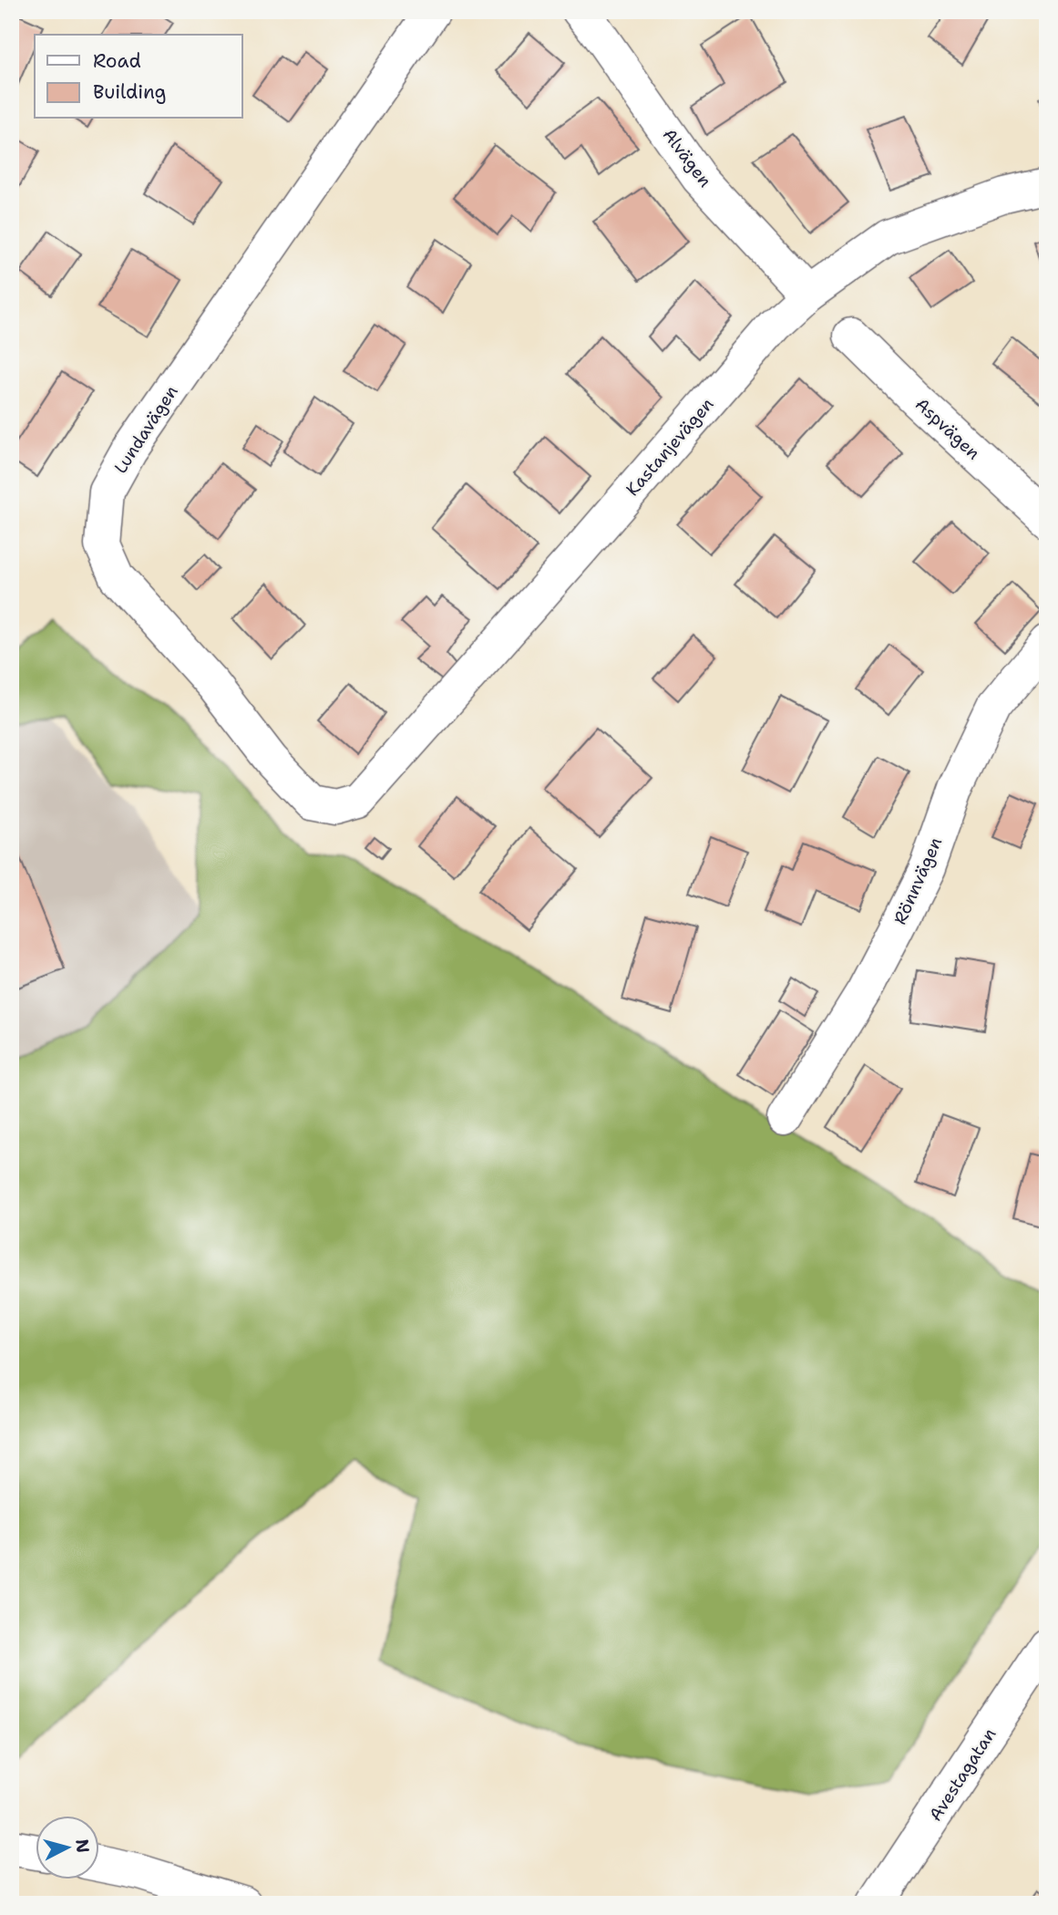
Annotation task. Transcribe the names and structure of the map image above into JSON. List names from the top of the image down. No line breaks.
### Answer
{"streets":{"street":["Alvägen","Aspvägen","Lundavägen","Kastanjevägen","Rönnvägen","Avestagatan"]},"crossings":[["Alvägen","Kastanjevägen"],["Lundavägen","Kastanjevägen"]],"legend":["Road","Building"],"north":"right"}
